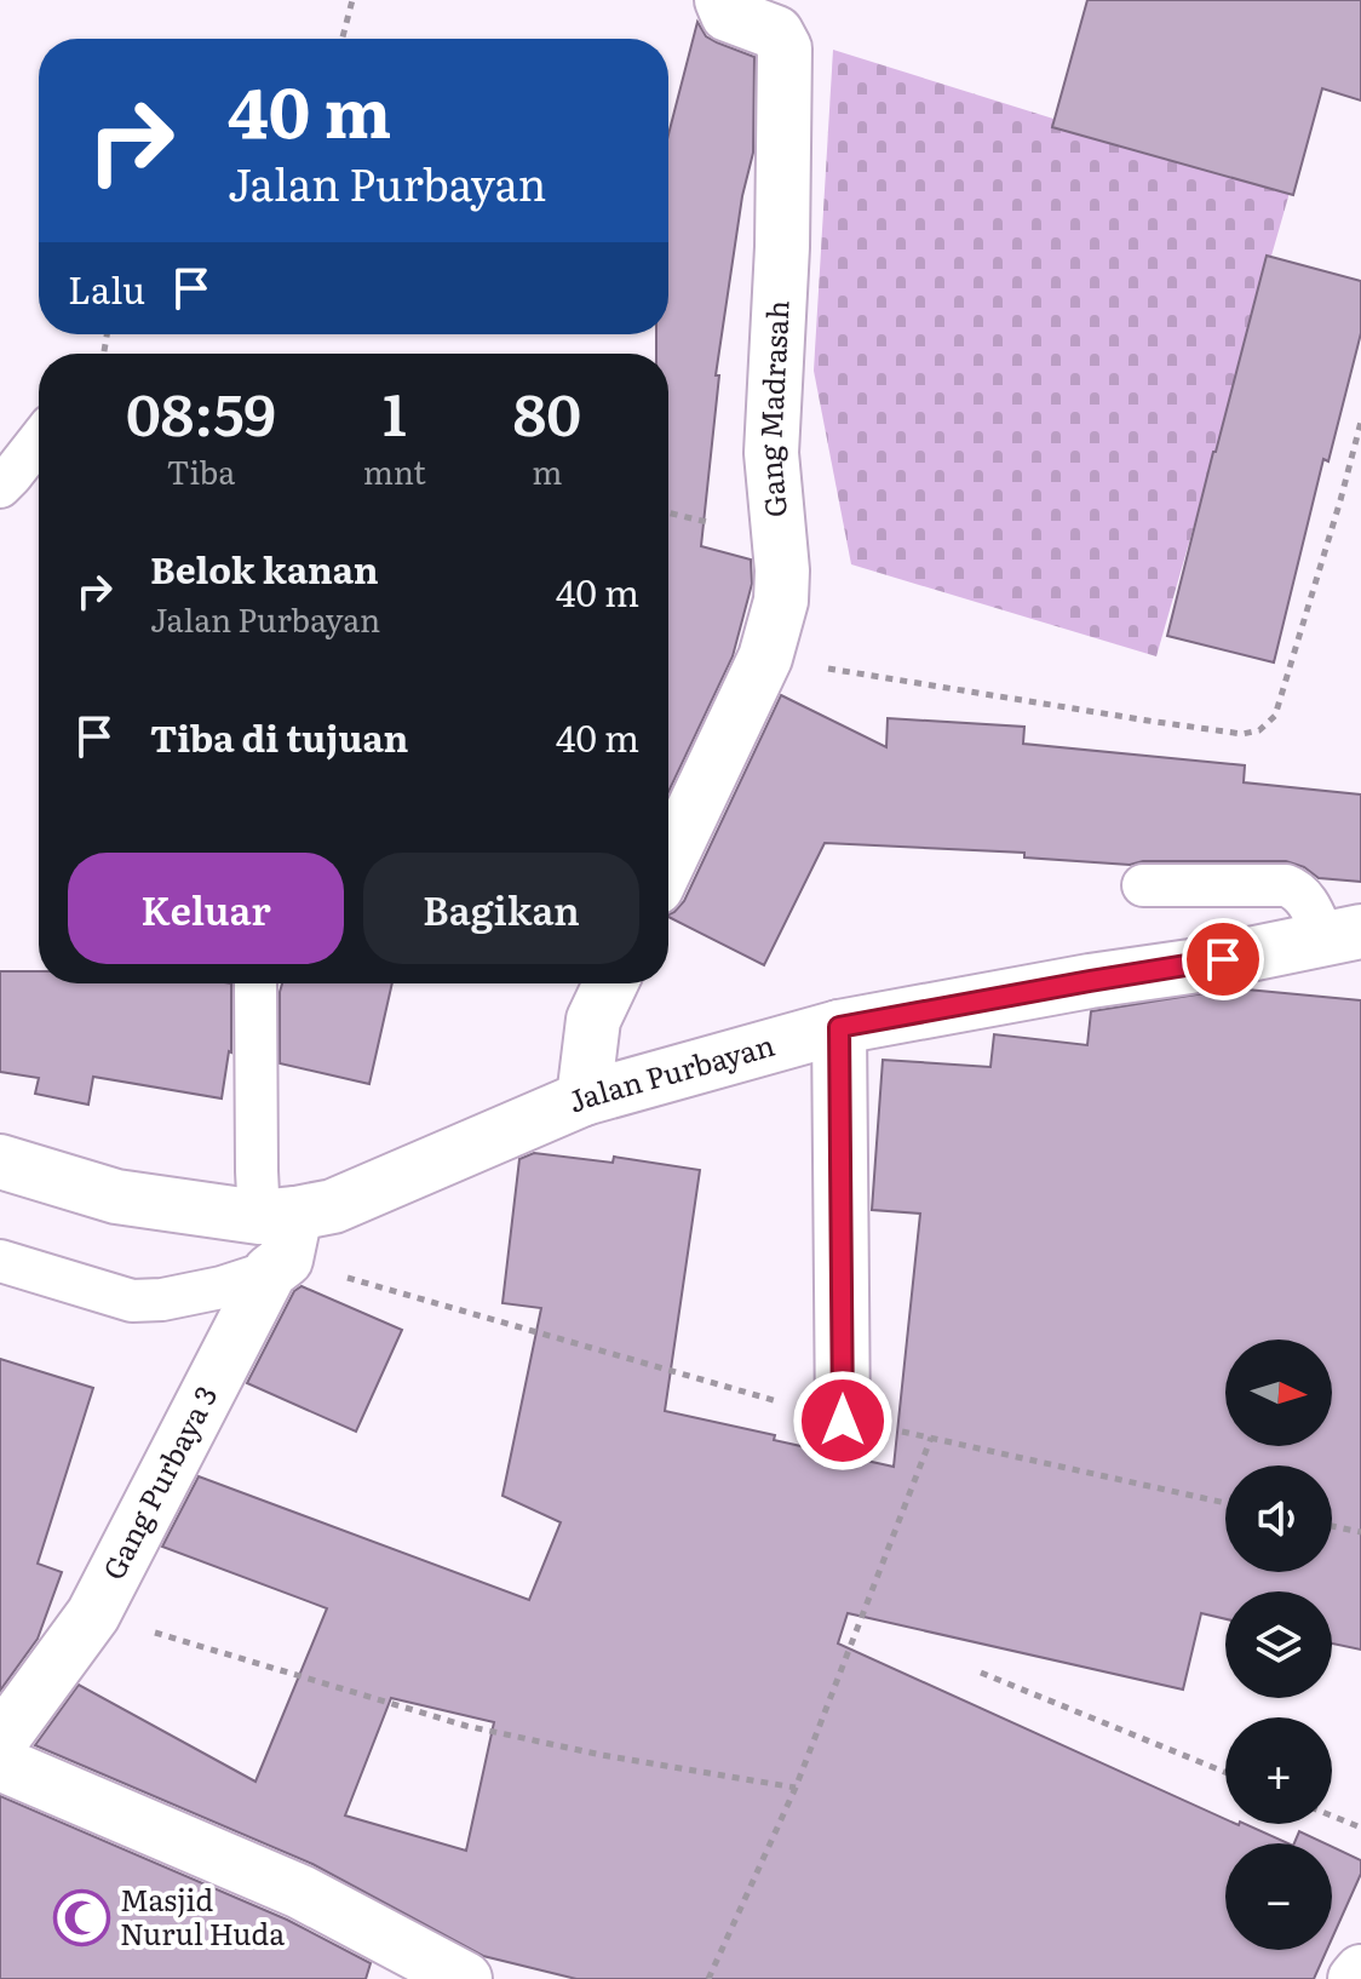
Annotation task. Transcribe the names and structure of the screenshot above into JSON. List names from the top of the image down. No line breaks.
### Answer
{"streets":{"street":["Gang Madrasah","Jalan Purbayan","Gang Purbaya 3"]},"crossings":[["Jalan Purbayan","Gang Purbaya 3"]],"places":{"mosque":["Masjid Nurul Huda"]},"north":"right","page":{"turn":["40 m","Jalan Purbayan"],"then":"Lalu","eta":["08:59","Tiba","1","mnt","80","m"],"list":[{"name":"Belok kanan","note":"Jalan Purbayan","value":"40 m"},{"name":"Tiba di tujuan","value":"40 m"}],"buttons":["Keluar","Bagikan"],"map_buttons":["+","−"]}}
